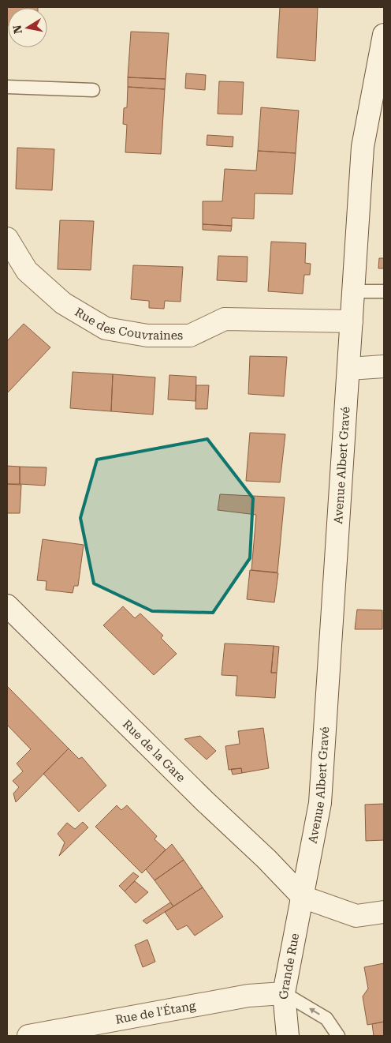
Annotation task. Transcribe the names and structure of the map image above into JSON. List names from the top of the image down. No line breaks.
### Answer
{"streets":{"street":["Rue des Couvraines","Avenue Albert Gravé","Rue de la Gare","Grande Rue","Rue de l'Étang"]},"crossings":[["Rue des Couvraines","Avenue Albert Gravé"],["Avenue Albert Gravé","Rue de la Gare"],["Avenue Albert Gravé","Grande Rue"],["Rue de la Gare","Grande Rue"],["Grande Rue","Rue de l'Étang"]],"north":"left"}
